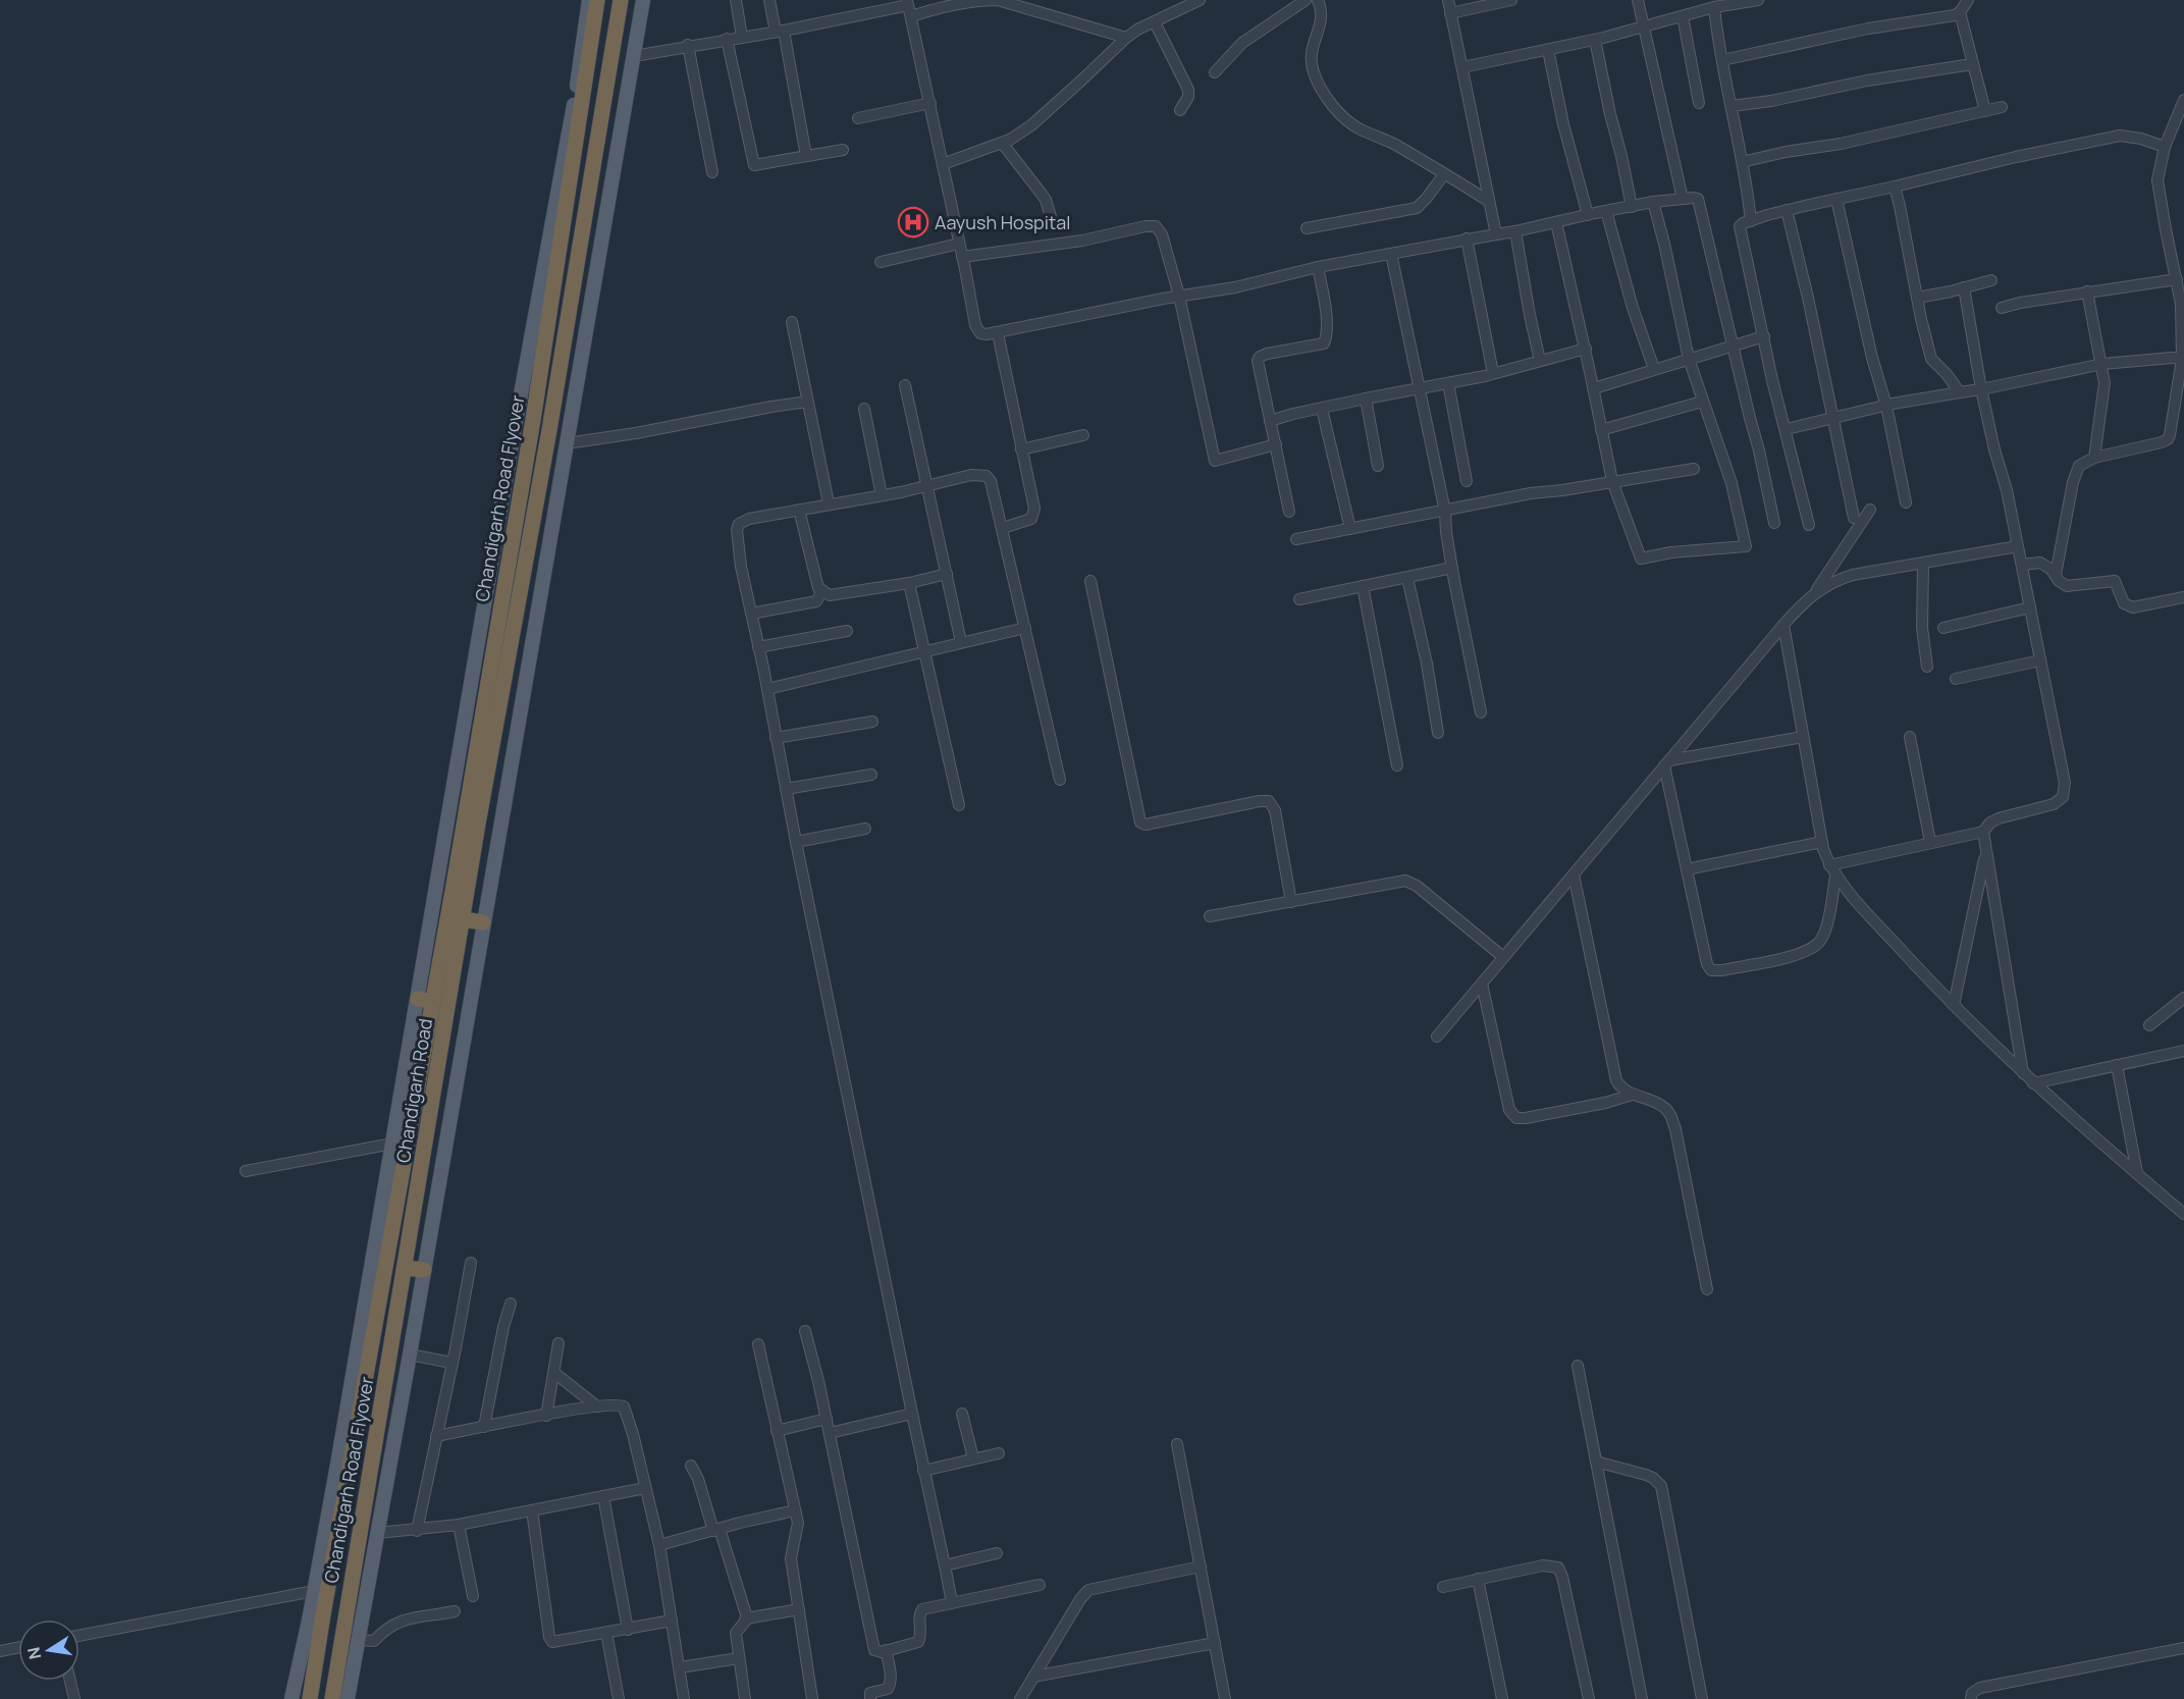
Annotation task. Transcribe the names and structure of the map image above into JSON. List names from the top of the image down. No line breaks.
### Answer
{"streets":{"highway":["Chandigarh Road Flyover","Chandigarh Road"]},"crossings":[["Chandigarh Road Flyover","Chandigarh Road"]],"places":{"hospital":["Aayush Hospital"]},"north":"left"}
